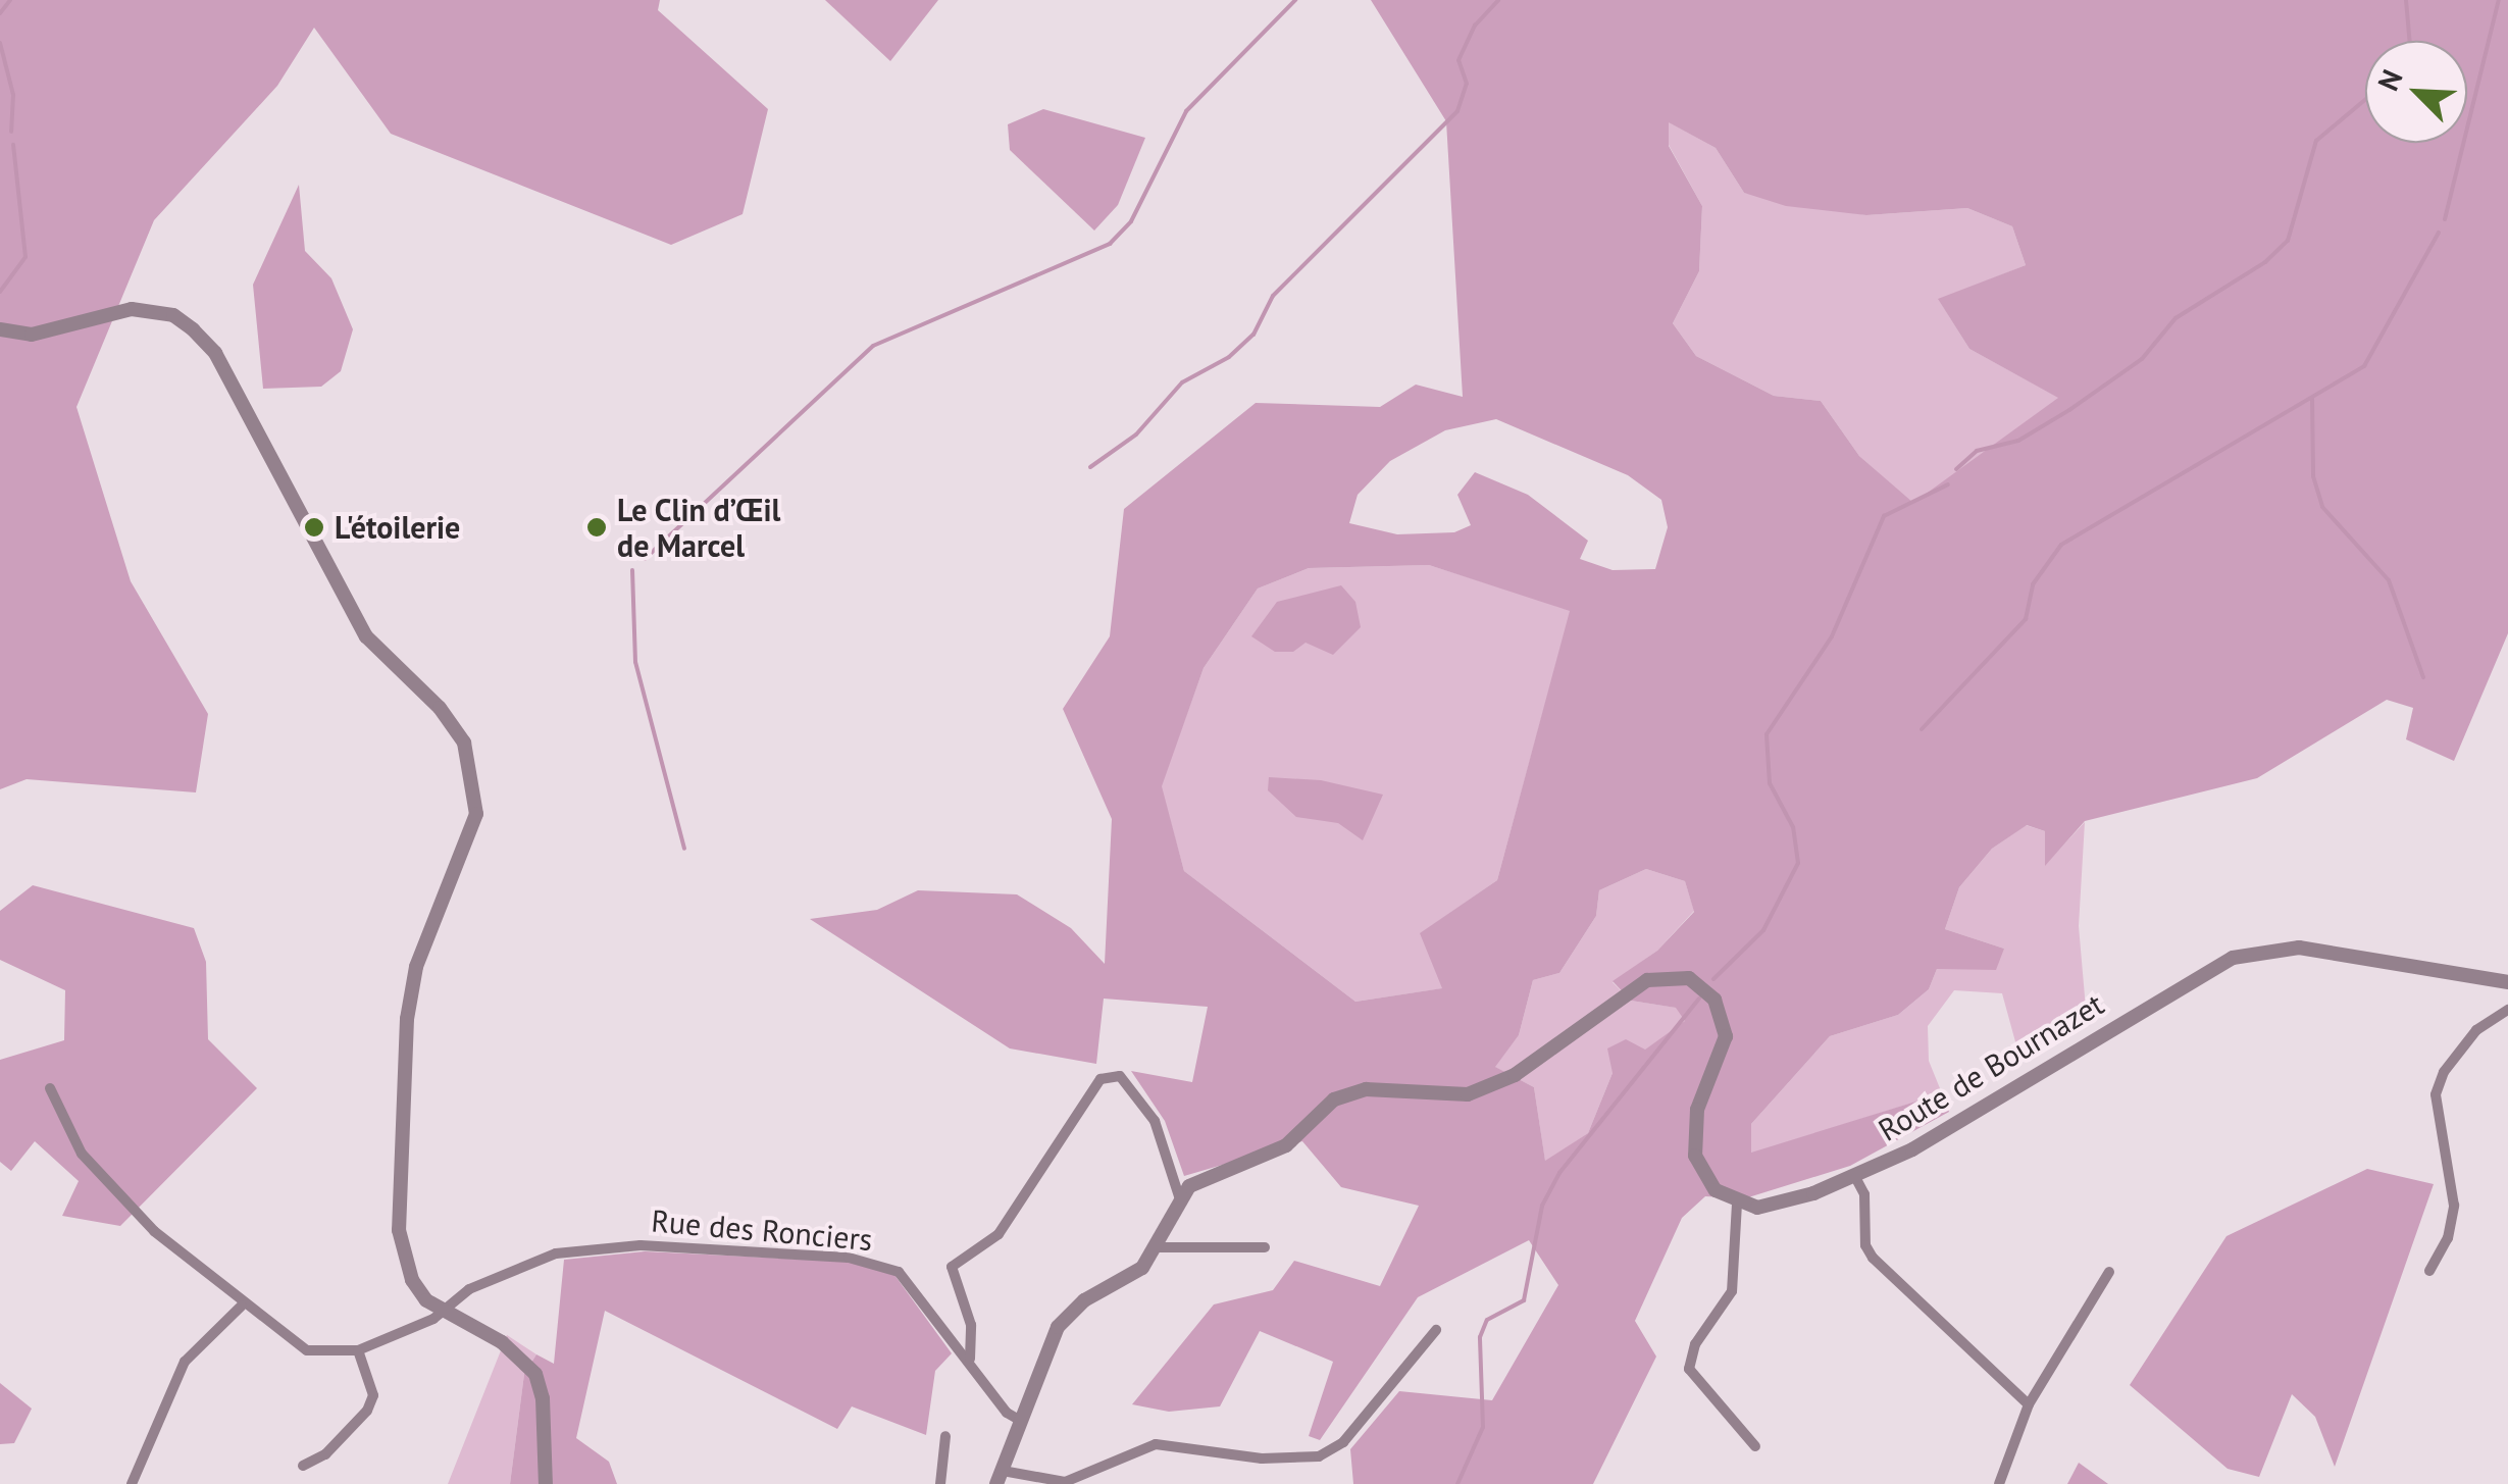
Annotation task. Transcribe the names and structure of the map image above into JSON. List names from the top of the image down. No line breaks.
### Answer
{"streets":{"street":["Route de Bournazet","Rue des Ronciers"]},"places":["L'étoilerie","Le Clin d’Œil de Marcel"],"north":"top left"}
